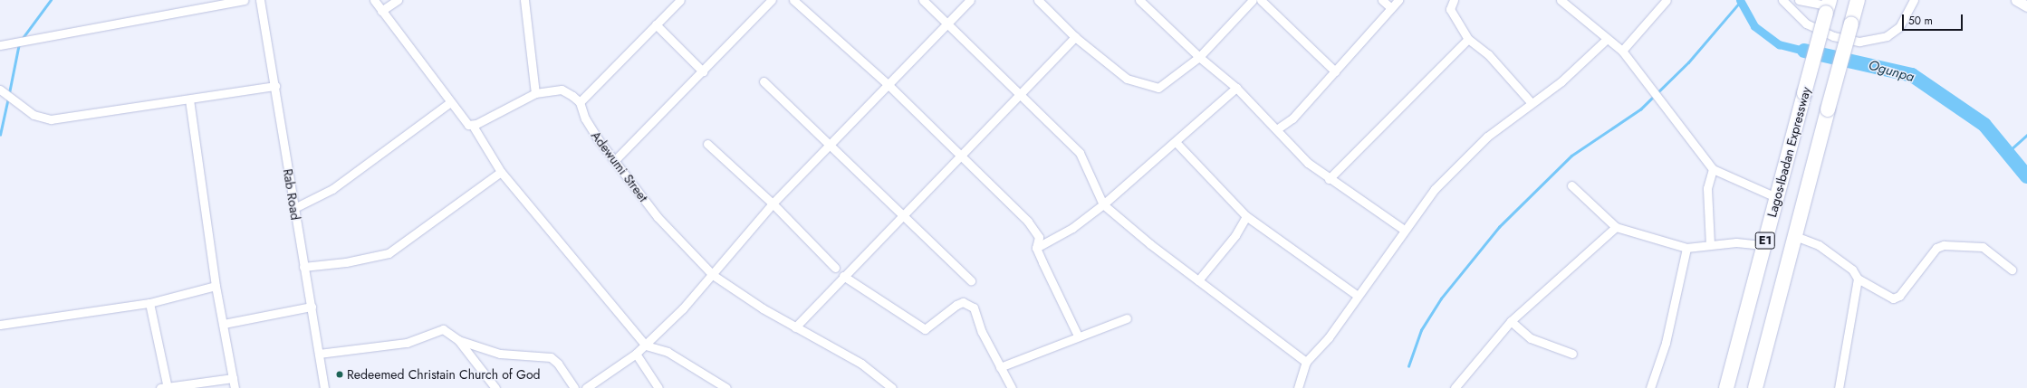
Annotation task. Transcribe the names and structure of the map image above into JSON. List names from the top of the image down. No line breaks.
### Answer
{"streets":{"highway":["Lagos-Ibadan Expressway","E1"],"street":["Adewumi Street","Rab Road"]},"water":["Ogunpa"],"places":["Redeemed Christain Church of God"],"scale_bar":"50 m"}
